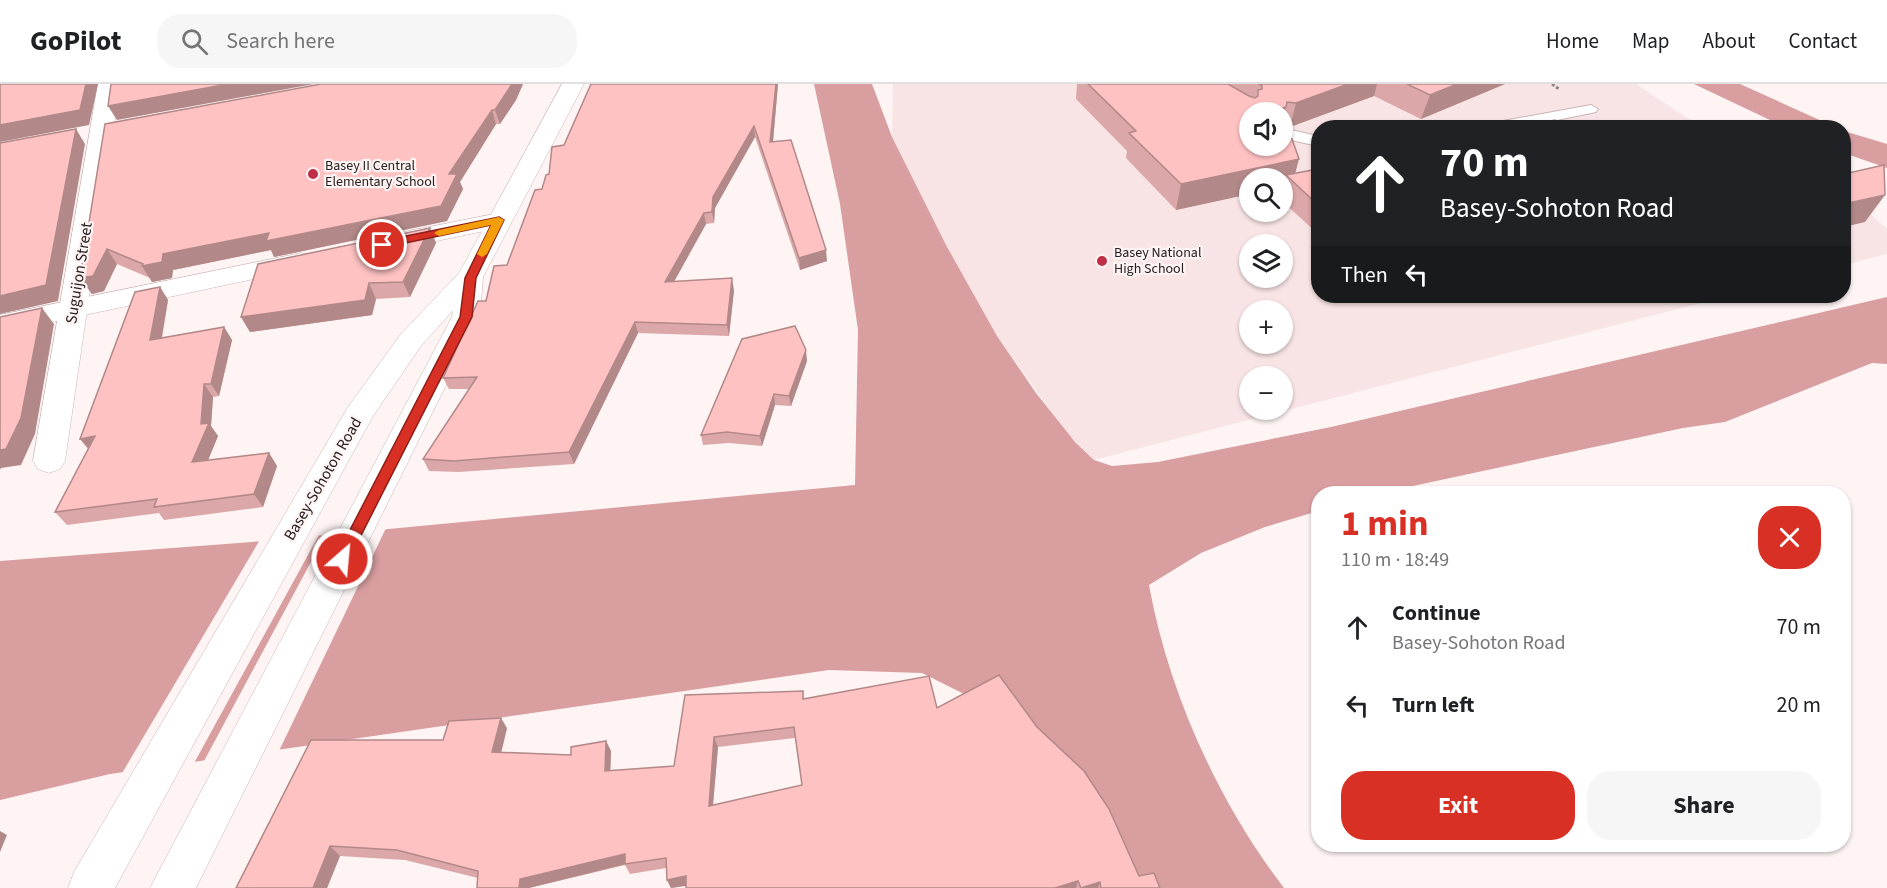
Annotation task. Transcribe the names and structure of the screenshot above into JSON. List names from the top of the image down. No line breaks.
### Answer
{"streets":{"street":["Suguijon Street","Basey-Sohoton Road"]},"places":["Basey II Central Elementary School","Basey National High School"],"page":{"header":"GoPilot","search":"Search here","nav":["Home","Map","About","Contact"],"map_buttons":["+","−"],"turn":["70 m","Basey-Sohoton Road"],"then":"Then","heading":["1 min","110 m · 18:49"],"list":[{"name":"Continue","note":"Basey-Sohoton Road","value":"70 m"},{"name":"Turn left","value":"20 m"}],"buttons":["Exit","Share"]}}
